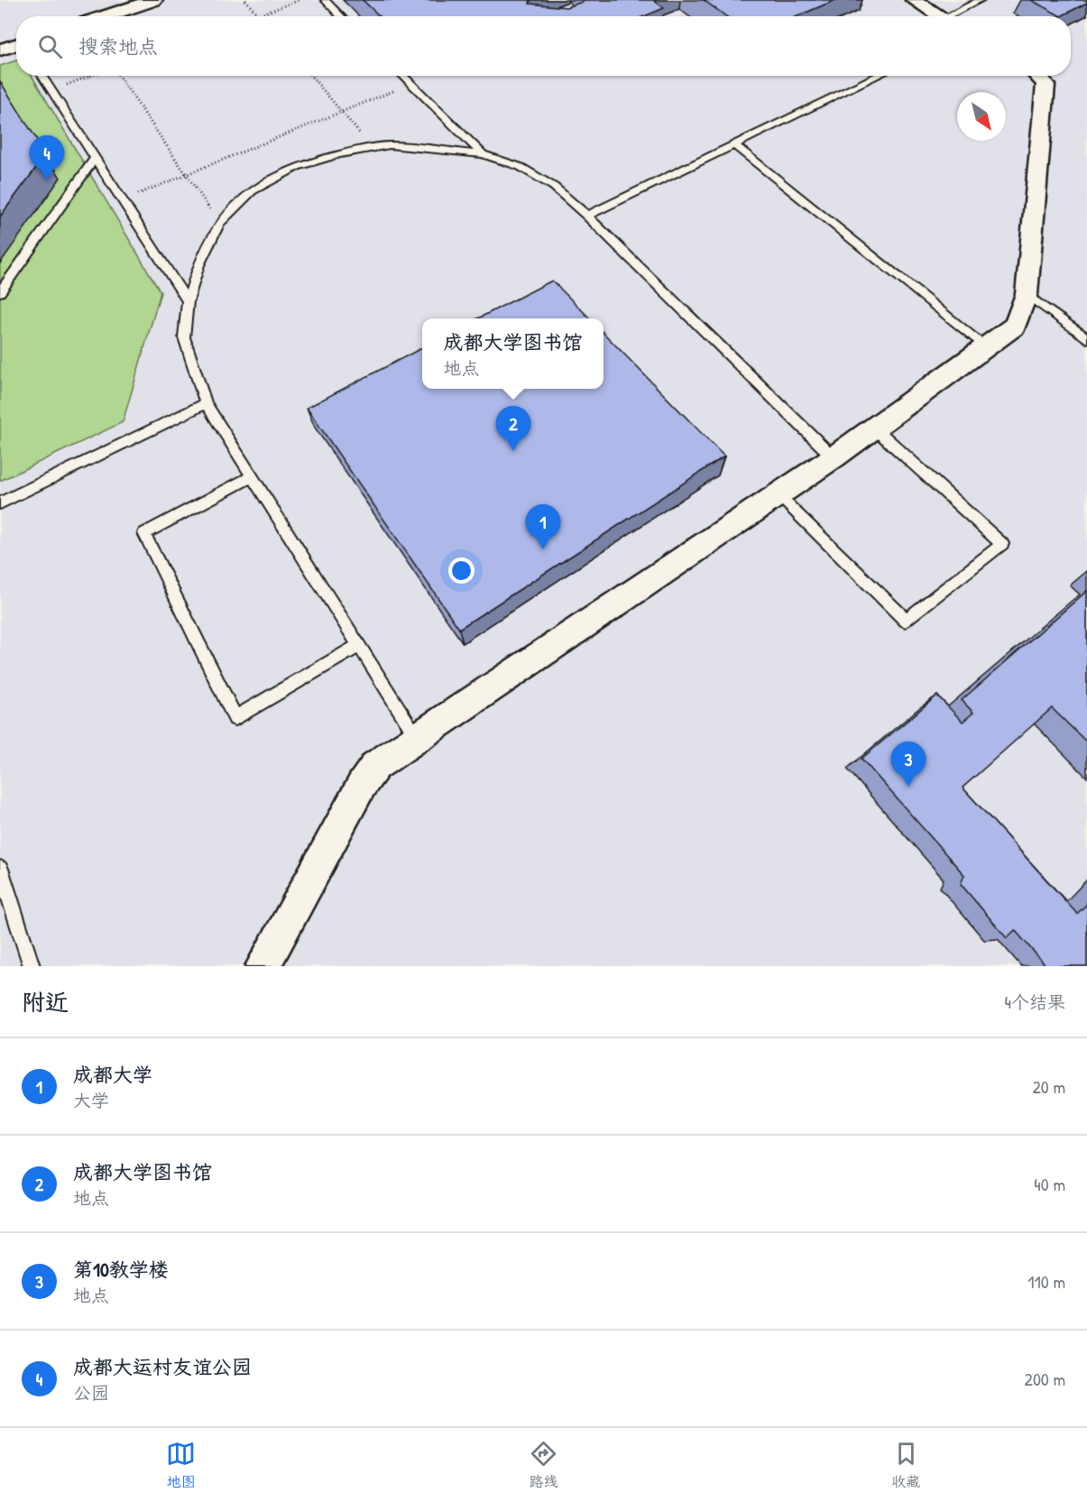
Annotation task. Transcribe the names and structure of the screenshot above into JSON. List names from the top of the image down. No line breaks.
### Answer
{"north":"bottom right","page":{"search":"搜索地点","pins":["4","2","1","3"],"popup":["成都大学图书馆","地点"],"heading":["附近","4个结果"],"list":[{"mark":"1","name":"成都大学","note":"大学","value":"20 m"},{"mark":"2","name":"成都大学图书馆","note":"地点","value":"40 m"},{"mark":"3","name":"第10教学楼","note":"地点","value":"110 m"},{"mark":"4","name":"成都大运村友谊公园","note":"公园","value":"200 m"}],"nav":["地图","路线","收藏"]}}
